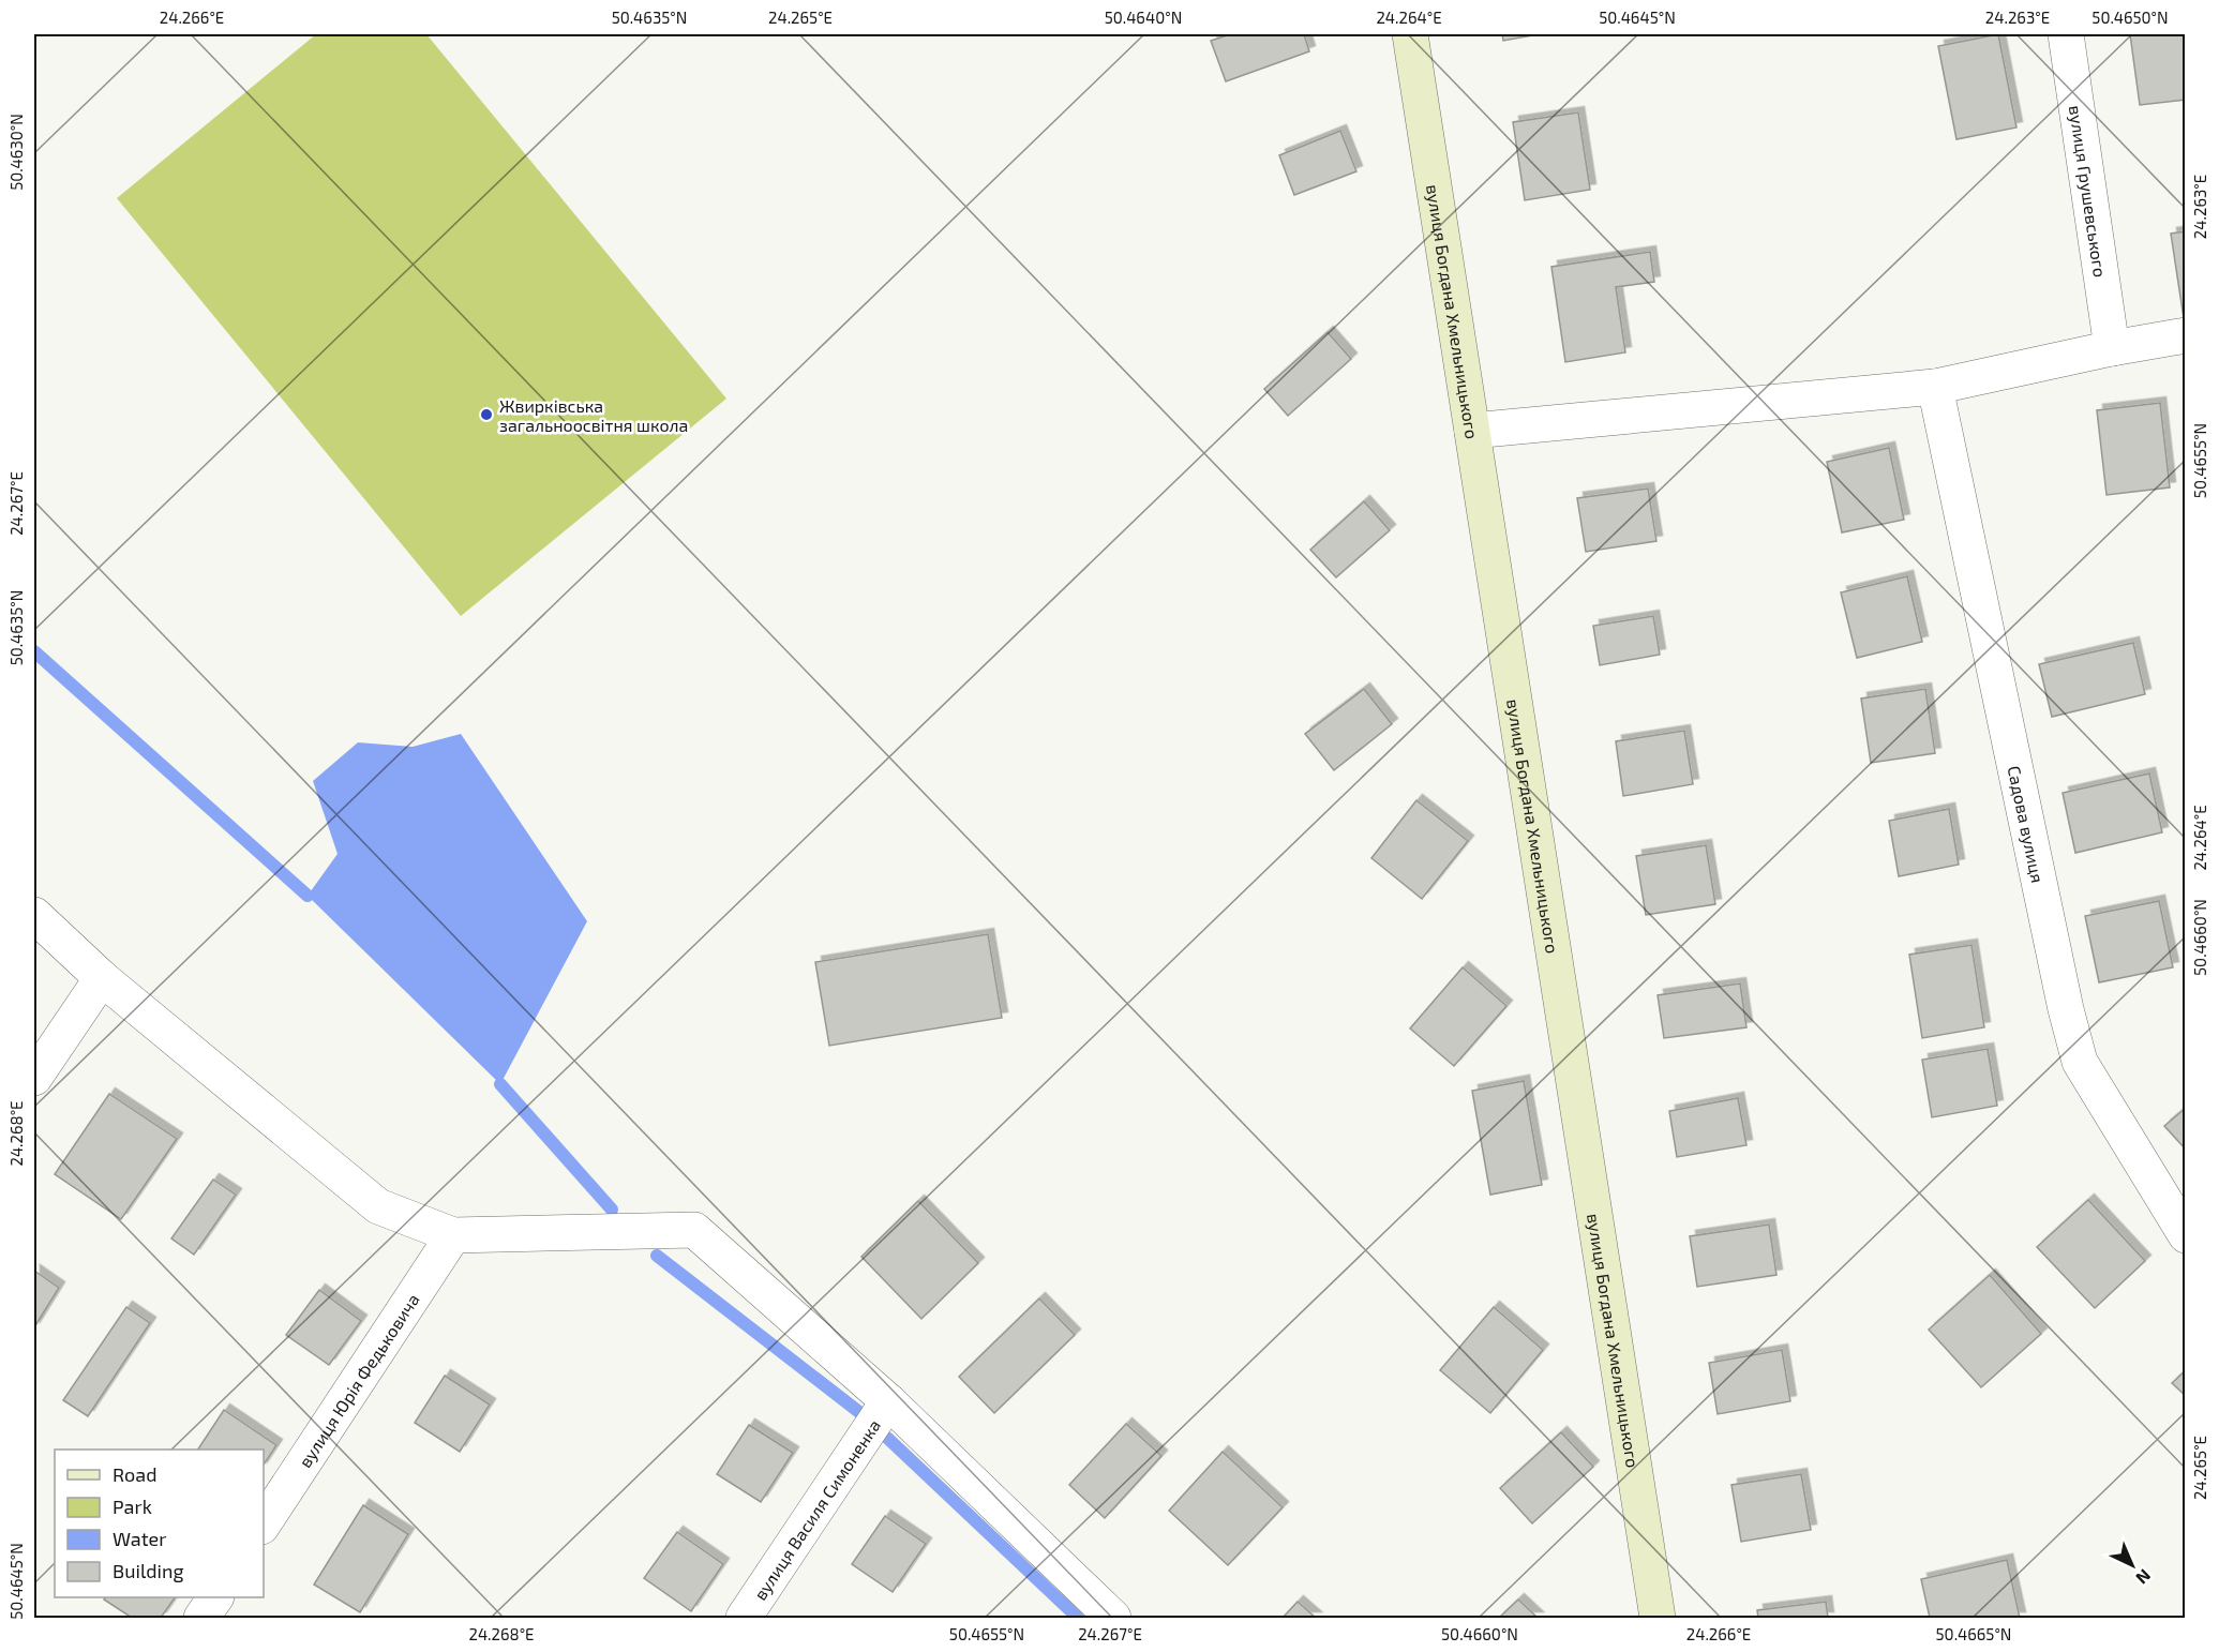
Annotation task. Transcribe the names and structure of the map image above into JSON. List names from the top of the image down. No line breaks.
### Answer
{"streets":{"street":["вулиця Грушевського","вулиця Богдана Хмельницького","Садова вулиця","вулиця Юрія Федьковича","вулиця Василя Симоненка"]},"places":["Жвирківська загальноосвітня школа"],"legend":["Road","Park","Water","Building"],"north":"bottom right","coordinates":["24.266°E","50.4635°N","24.265°E","50.4640°N","24.264°E","50.4645°N","24.263°E","50.4650°N","50.4630°N","50.4655°N","24.267°E","50.4660°N","24.268°E","50.4665°N"]}
